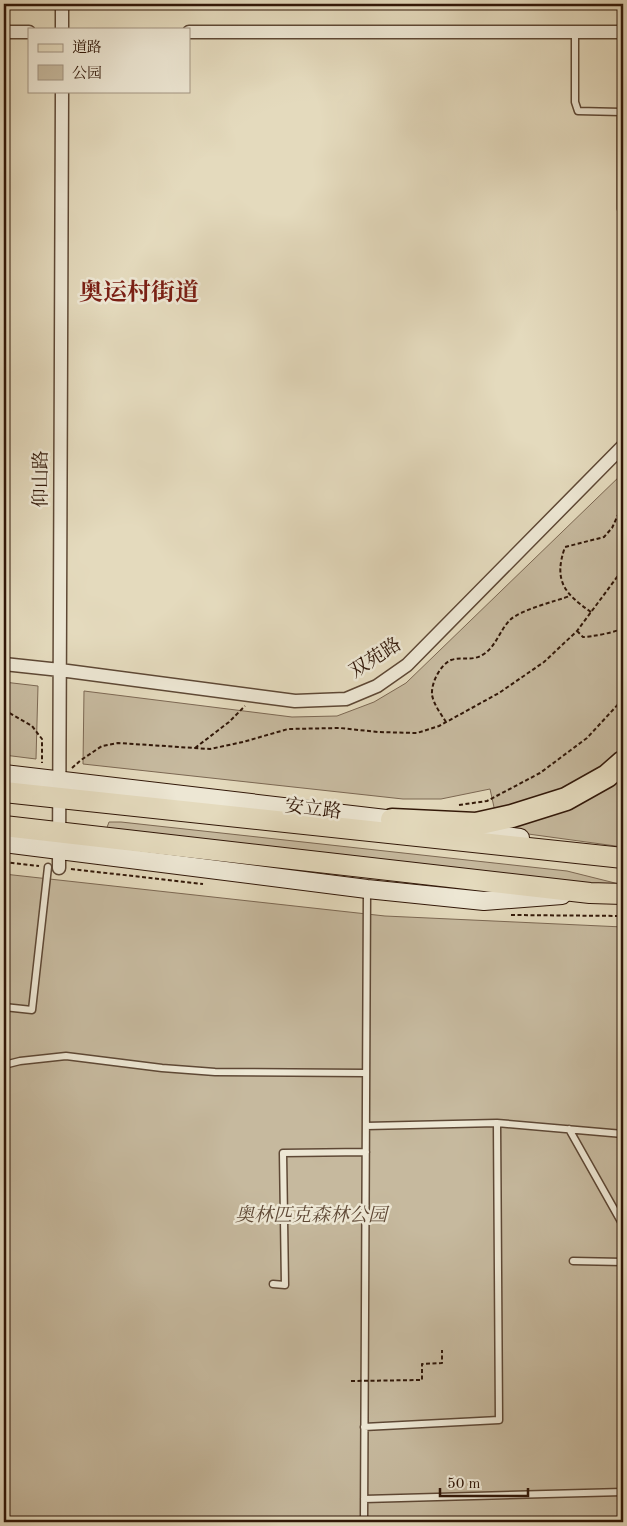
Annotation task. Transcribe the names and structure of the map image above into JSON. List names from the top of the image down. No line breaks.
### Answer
{"streets":{"main road":["安立路"],"street":["仰山路","双苑路"]},"crossings":[["仰山路","双苑路"],["仰山路","安立路"]],"districts":["奥运村街道"],"parks":["奥林匹克森林公园"],"legend":["道路","公园"],"scale_bar":"50 m"}
